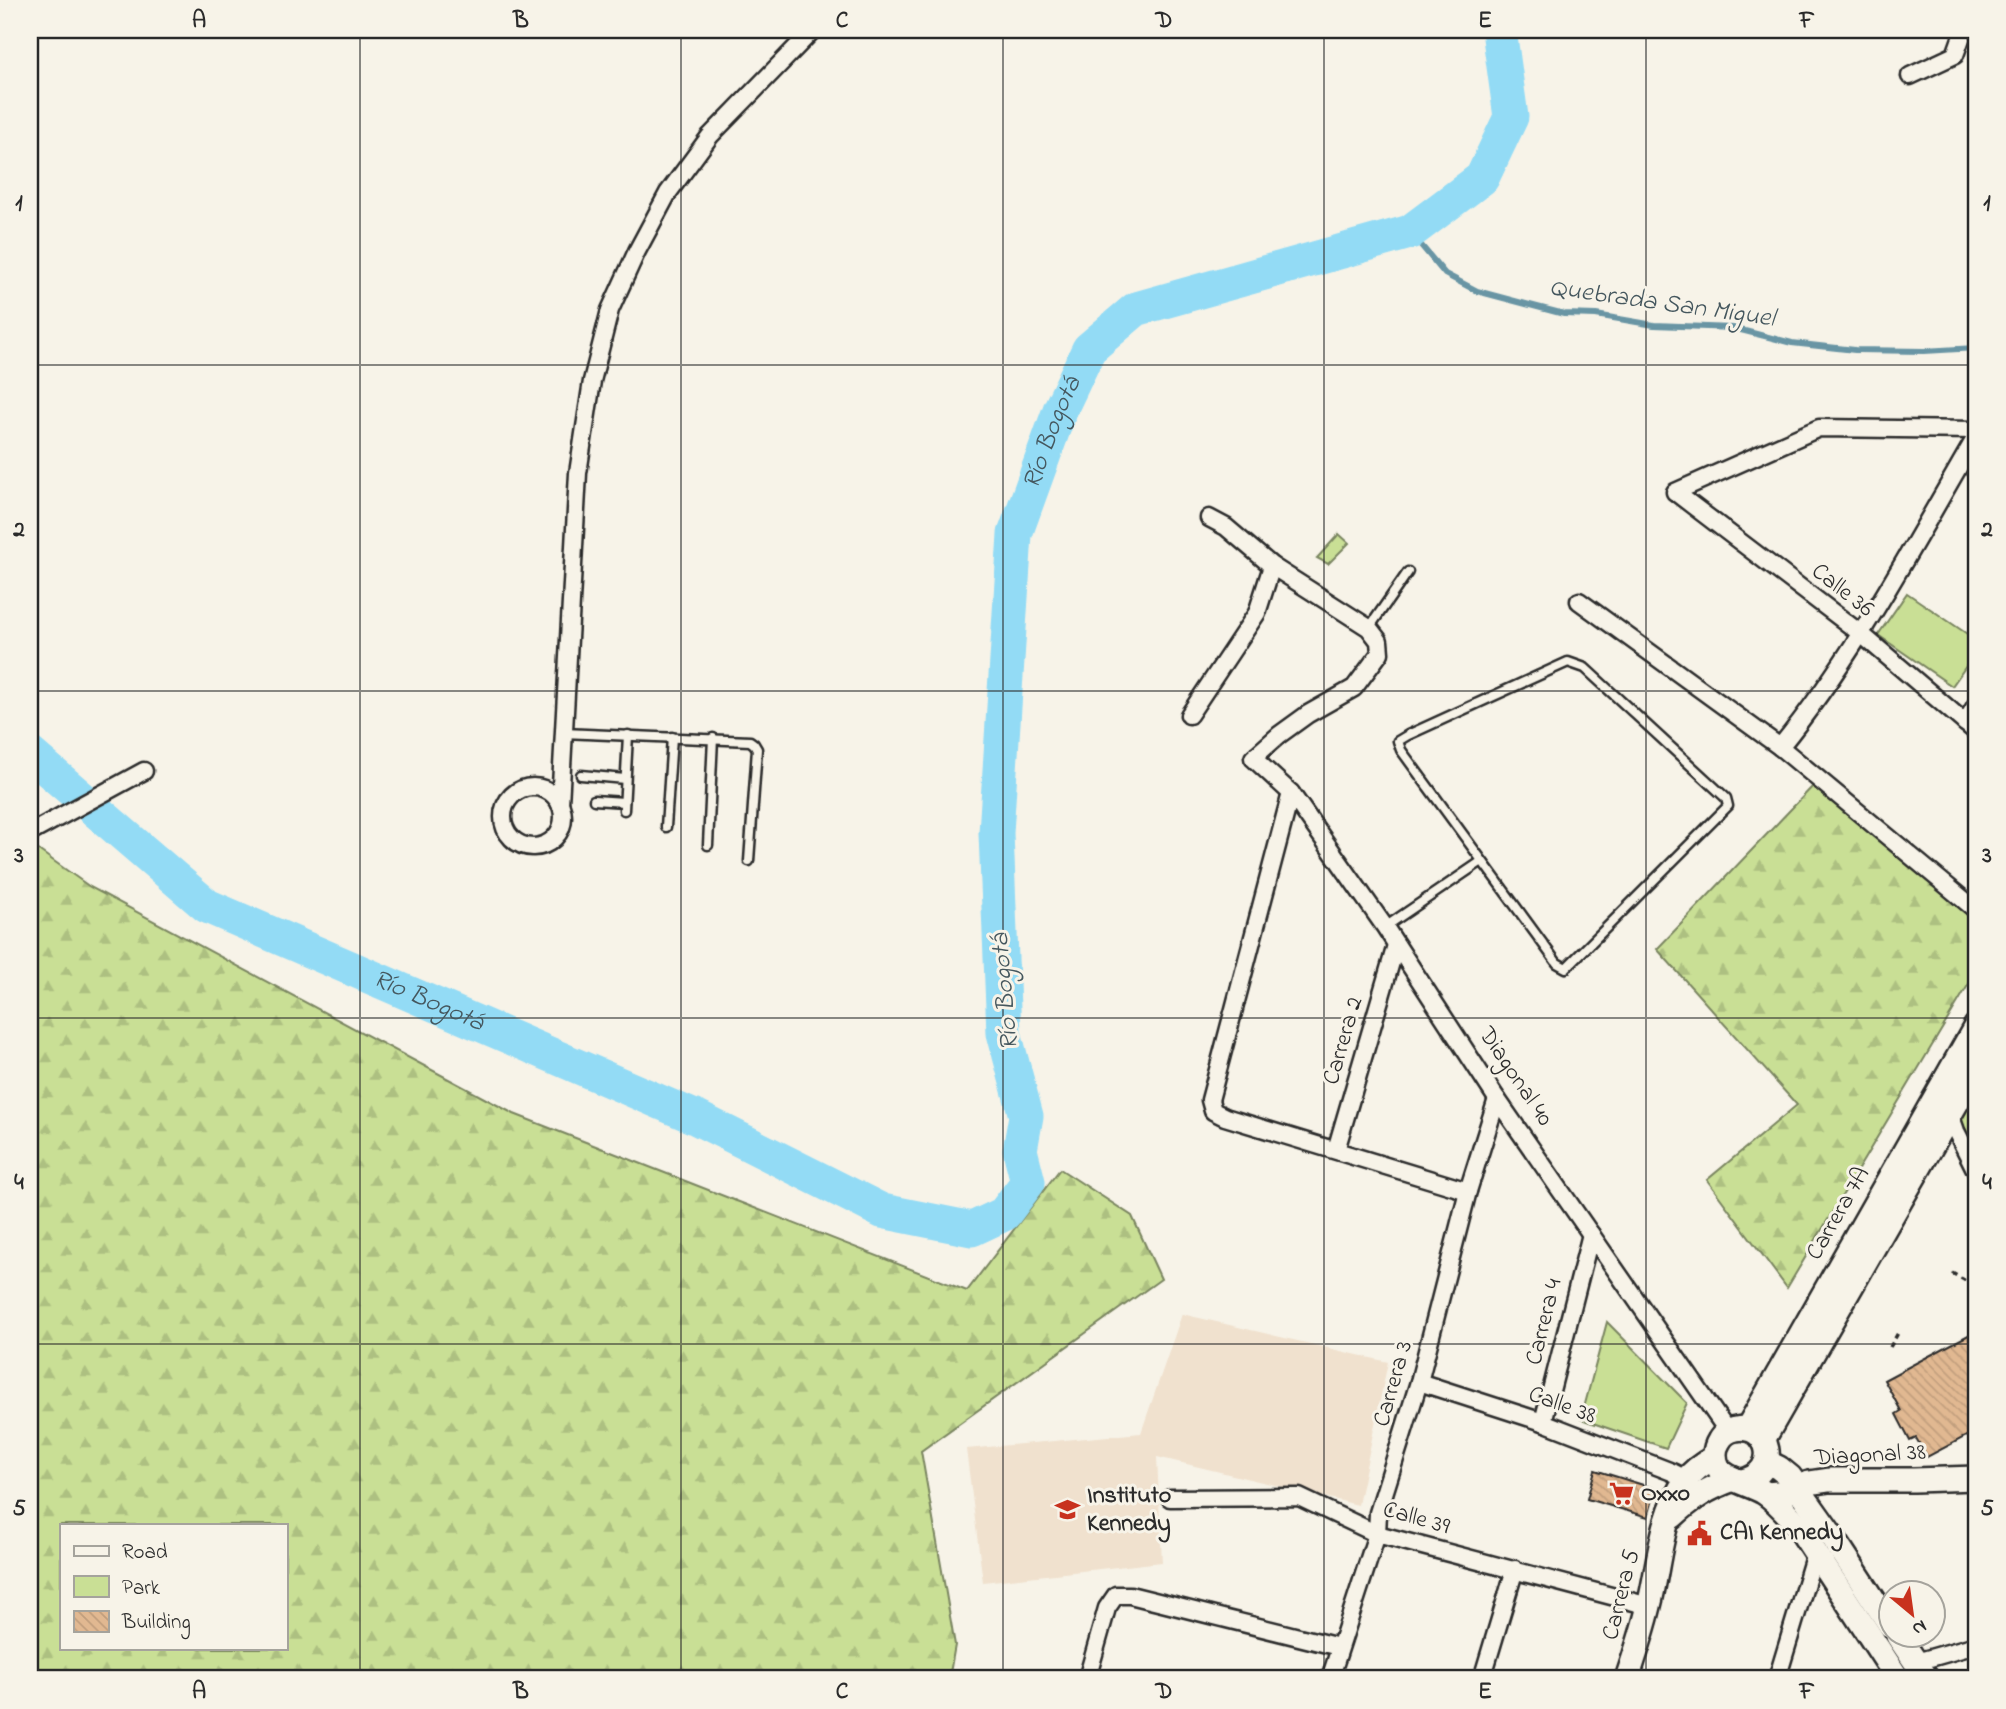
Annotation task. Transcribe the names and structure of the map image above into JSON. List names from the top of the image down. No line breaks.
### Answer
{"streets":{"main road":["Diagonal 40","Carrera 7A","Diagonal 38","Carrera 5"],"street":["Calle 36","Carrera 2","Carrera 4","Carrera 3","Calle 38","Calle 39"]},"crossings":[["Carrera 2","Diagonal 40"],["Diagonal 40","Carrera 7A"],["Diagonal 40","Carrera 4"],["Diagonal 40","Carrera 3"],["Diagonal 40","Diagonal 38"],["Carrera 4","Calle 38"],["Carrera 3","Calle 38"],["Carrera 3","Calle 39"],["Calle 38","Carrera 5"],["Calle 39","Carrera 5"]],"water":["Quebrada San Miguel","Río Bogotá"],"places":{"supermarket":["Oxxo"],"school or university":["Instituto Kennedy"],"public building":["CAI Kennedy"]},"legend":["Road","Park","Building"],"north":"bottom right","grid":{"columns":["A","B","C","D","E","F"],"rows":["1","2","3","4","5"]}}
